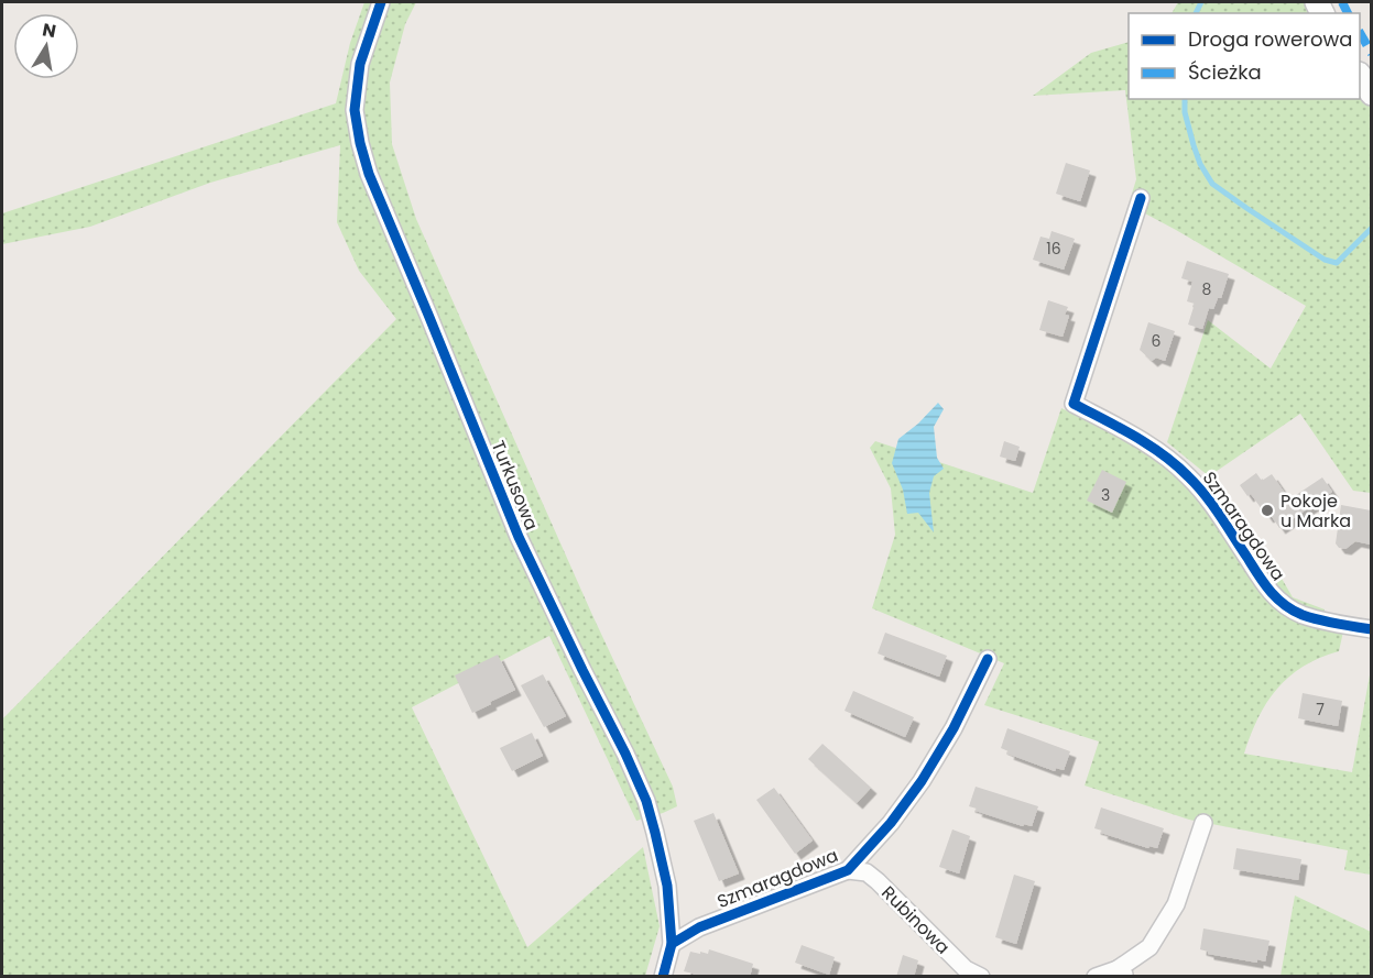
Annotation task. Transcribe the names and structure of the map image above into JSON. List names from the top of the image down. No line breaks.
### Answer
{"streets":{"street":["Turkusowa","Szmaragdowa","Rubinowa"]},"crossings":[["Turkusowa","Szmaragdowa"],["Szmaragdowa","Rubinowa"]],"places":["Pokoje u Marka"],"house_numbers":["16","8","6","3","7"],"legend":["Droga rowerowa","Ścieżka"],"north":"top"}
